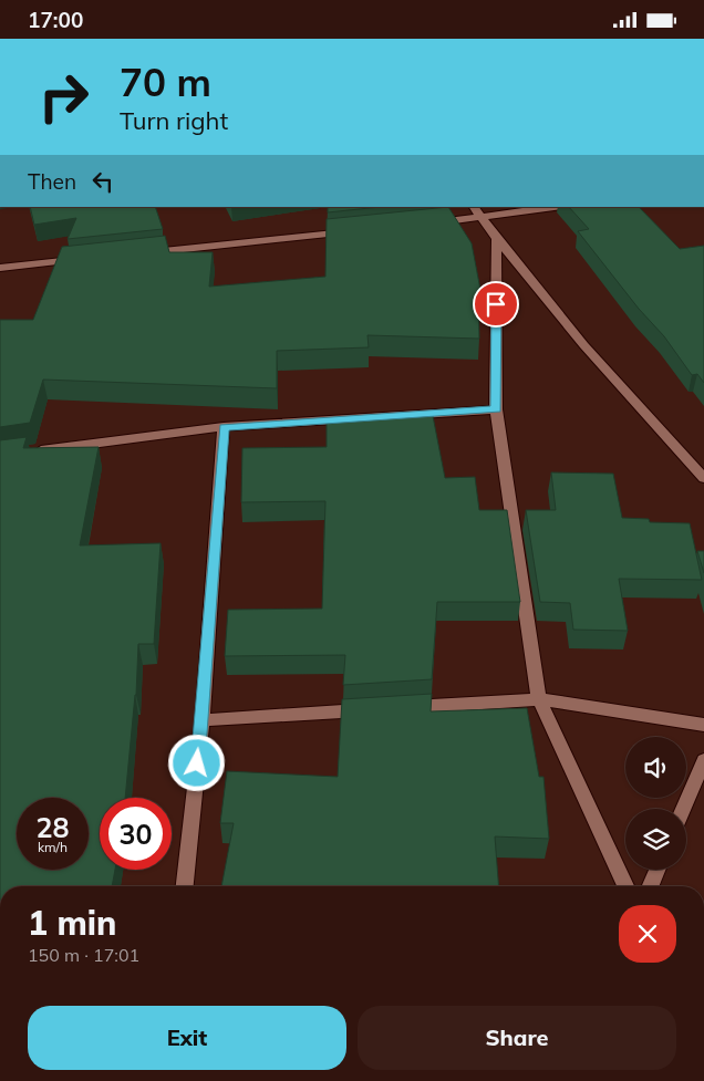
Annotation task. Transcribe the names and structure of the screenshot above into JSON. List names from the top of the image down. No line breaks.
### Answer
{"page":{"status":"17:00","turn":["70 m","Turn right"],"then":"Then","speed":"28 km/h","limit":"30","heading":["1 min","150 m · 17:01"],"buttons":["Exit","Share"]}}
